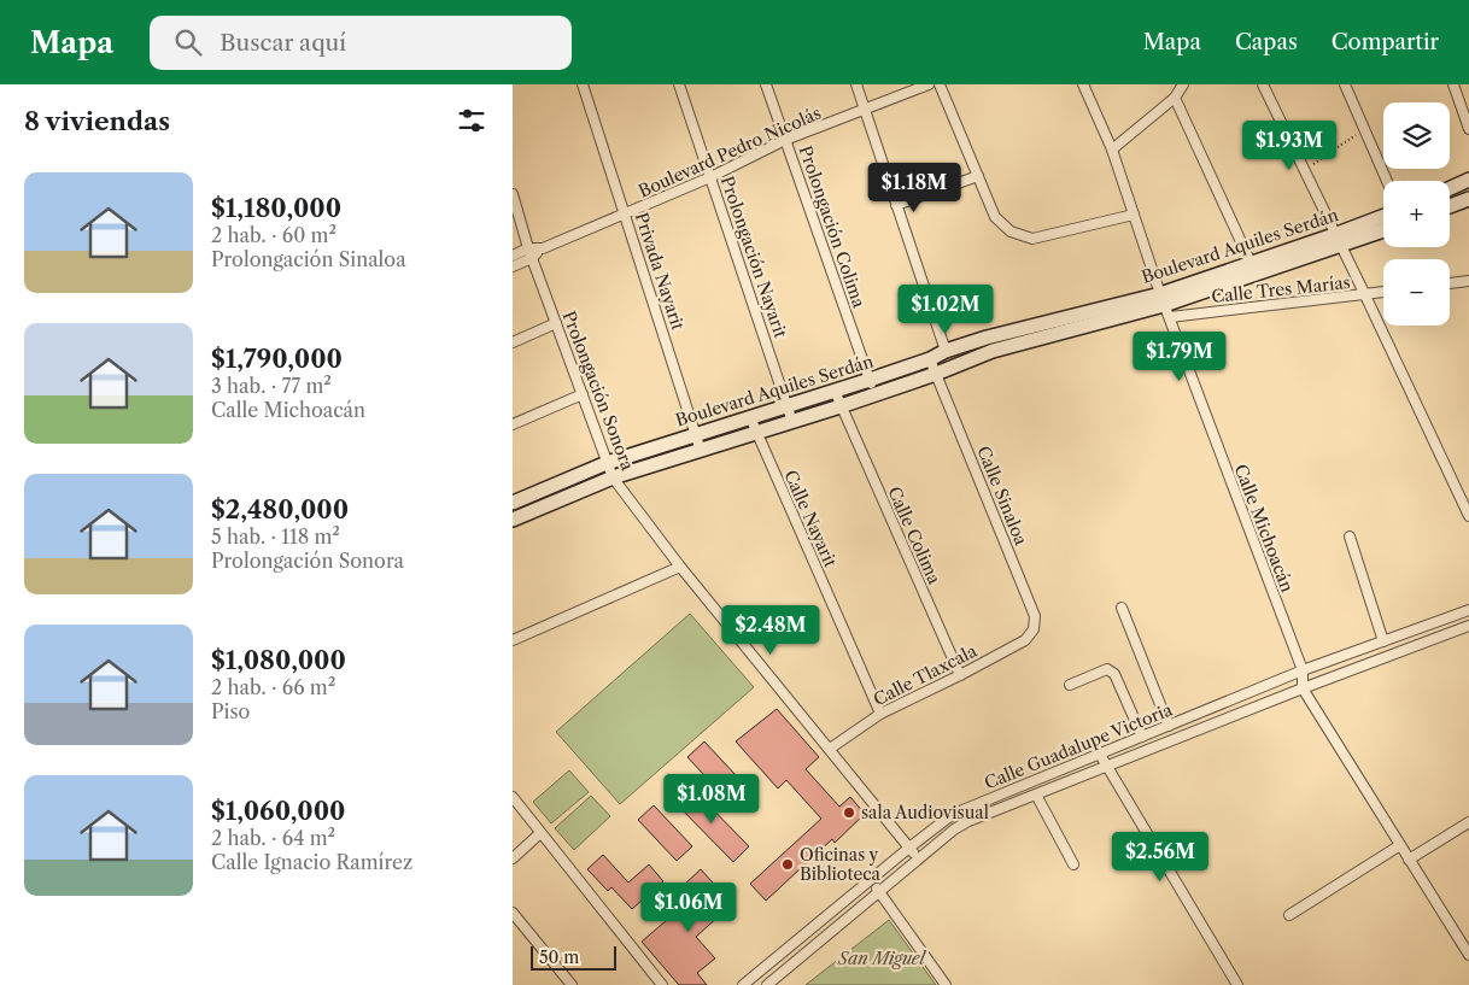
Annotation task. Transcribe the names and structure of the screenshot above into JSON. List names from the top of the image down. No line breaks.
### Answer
{"streets":{"street":["Boulevard Pedro Nicolás","Prolongación Colima","Boulevard Aquiles Serdán","Prolongación Nayarit","Privada Nayarit","Calle Tres Marías","Prolongación Sonora","Calle Sinaloa","Calle Nayarit","Calle Michoacán","Calle Colima","Calle Tlaxcala","Calle Guadalupe Victoria"]},"crossings":[["Boulevard Pedro Nicolás","Prolongación Colima"],["Boulevard Pedro Nicolás","Prolongación Nayarit"],["Boulevard Pedro Nicolás","Privada Nayarit"],["Boulevard Pedro Nicolás","Prolongación Sonora"],["Prolongación Colima","Boulevard Aquiles Serdán"],["Boulevard Aquiles Serdán","Prolongación Nayarit"],["Boulevard Aquiles Serdán","Privada Nayarit"],["Boulevard Aquiles Serdán","Calle Tres Marías"],["Boulevard Aquiles Serdán","Prolongación Sonora"],["Boulevard Aquiles Serdán","Calle Sinaloa"],["Boulevard Aquiles Serdán","Calle Nayarit"],["Boulevard Aquiles Serdán","Calle Michoacán"],["Boulevard Aquiles Serdán","Calle Colima"],["Calle Tres Marías","Calle Michoacán"],["Prolongación Sonora","Calle Tlaxcala"],["Prolongación Sonora","Calle Guadalupe Victoria"],["Calle Sinaloa","Calle Tlaxcala"],["Calle Nayarit","Calle Tlaxcala"],["Calle Michoacán","Calle Guadalupe Victoria"],["Calle Colima","Calle Tlaxcala"]],"parks":["San Miguel"],"places":["sala Audiovisual","Oficinas y Biblioteca"],"scale_bar":"50 m","page":{"header":"Mapa","search":"Buscar aquí","nav":["Mapa","Capas","Compartir"],"heading":"8 viviendas","map_buttons":["+","−"],"price":["$1.93M","$1.18M","$1.02M","$1.79M","$2.48M","$1.08M","$2.56M","$1.06M"],"list":[{"name":"$1,180,000","note":"2 hab. · 60 m² · Prolongación Sinaloa"},{"name":"$1,790,000","note":"3 hab. · 77 m² · Calle Michoacán"},{"name":"$2,480,000","note":"5 hab. · 118 m² · Prolongación Sonora"},{"name":"$1,080,000","note":"2 hab. · 66 m² · Piso"},{"name":"$1,060,000","note":"2 hab. · 64 m² · Calle Ignacio Ramírez"}],"scale":"50 m"}}
